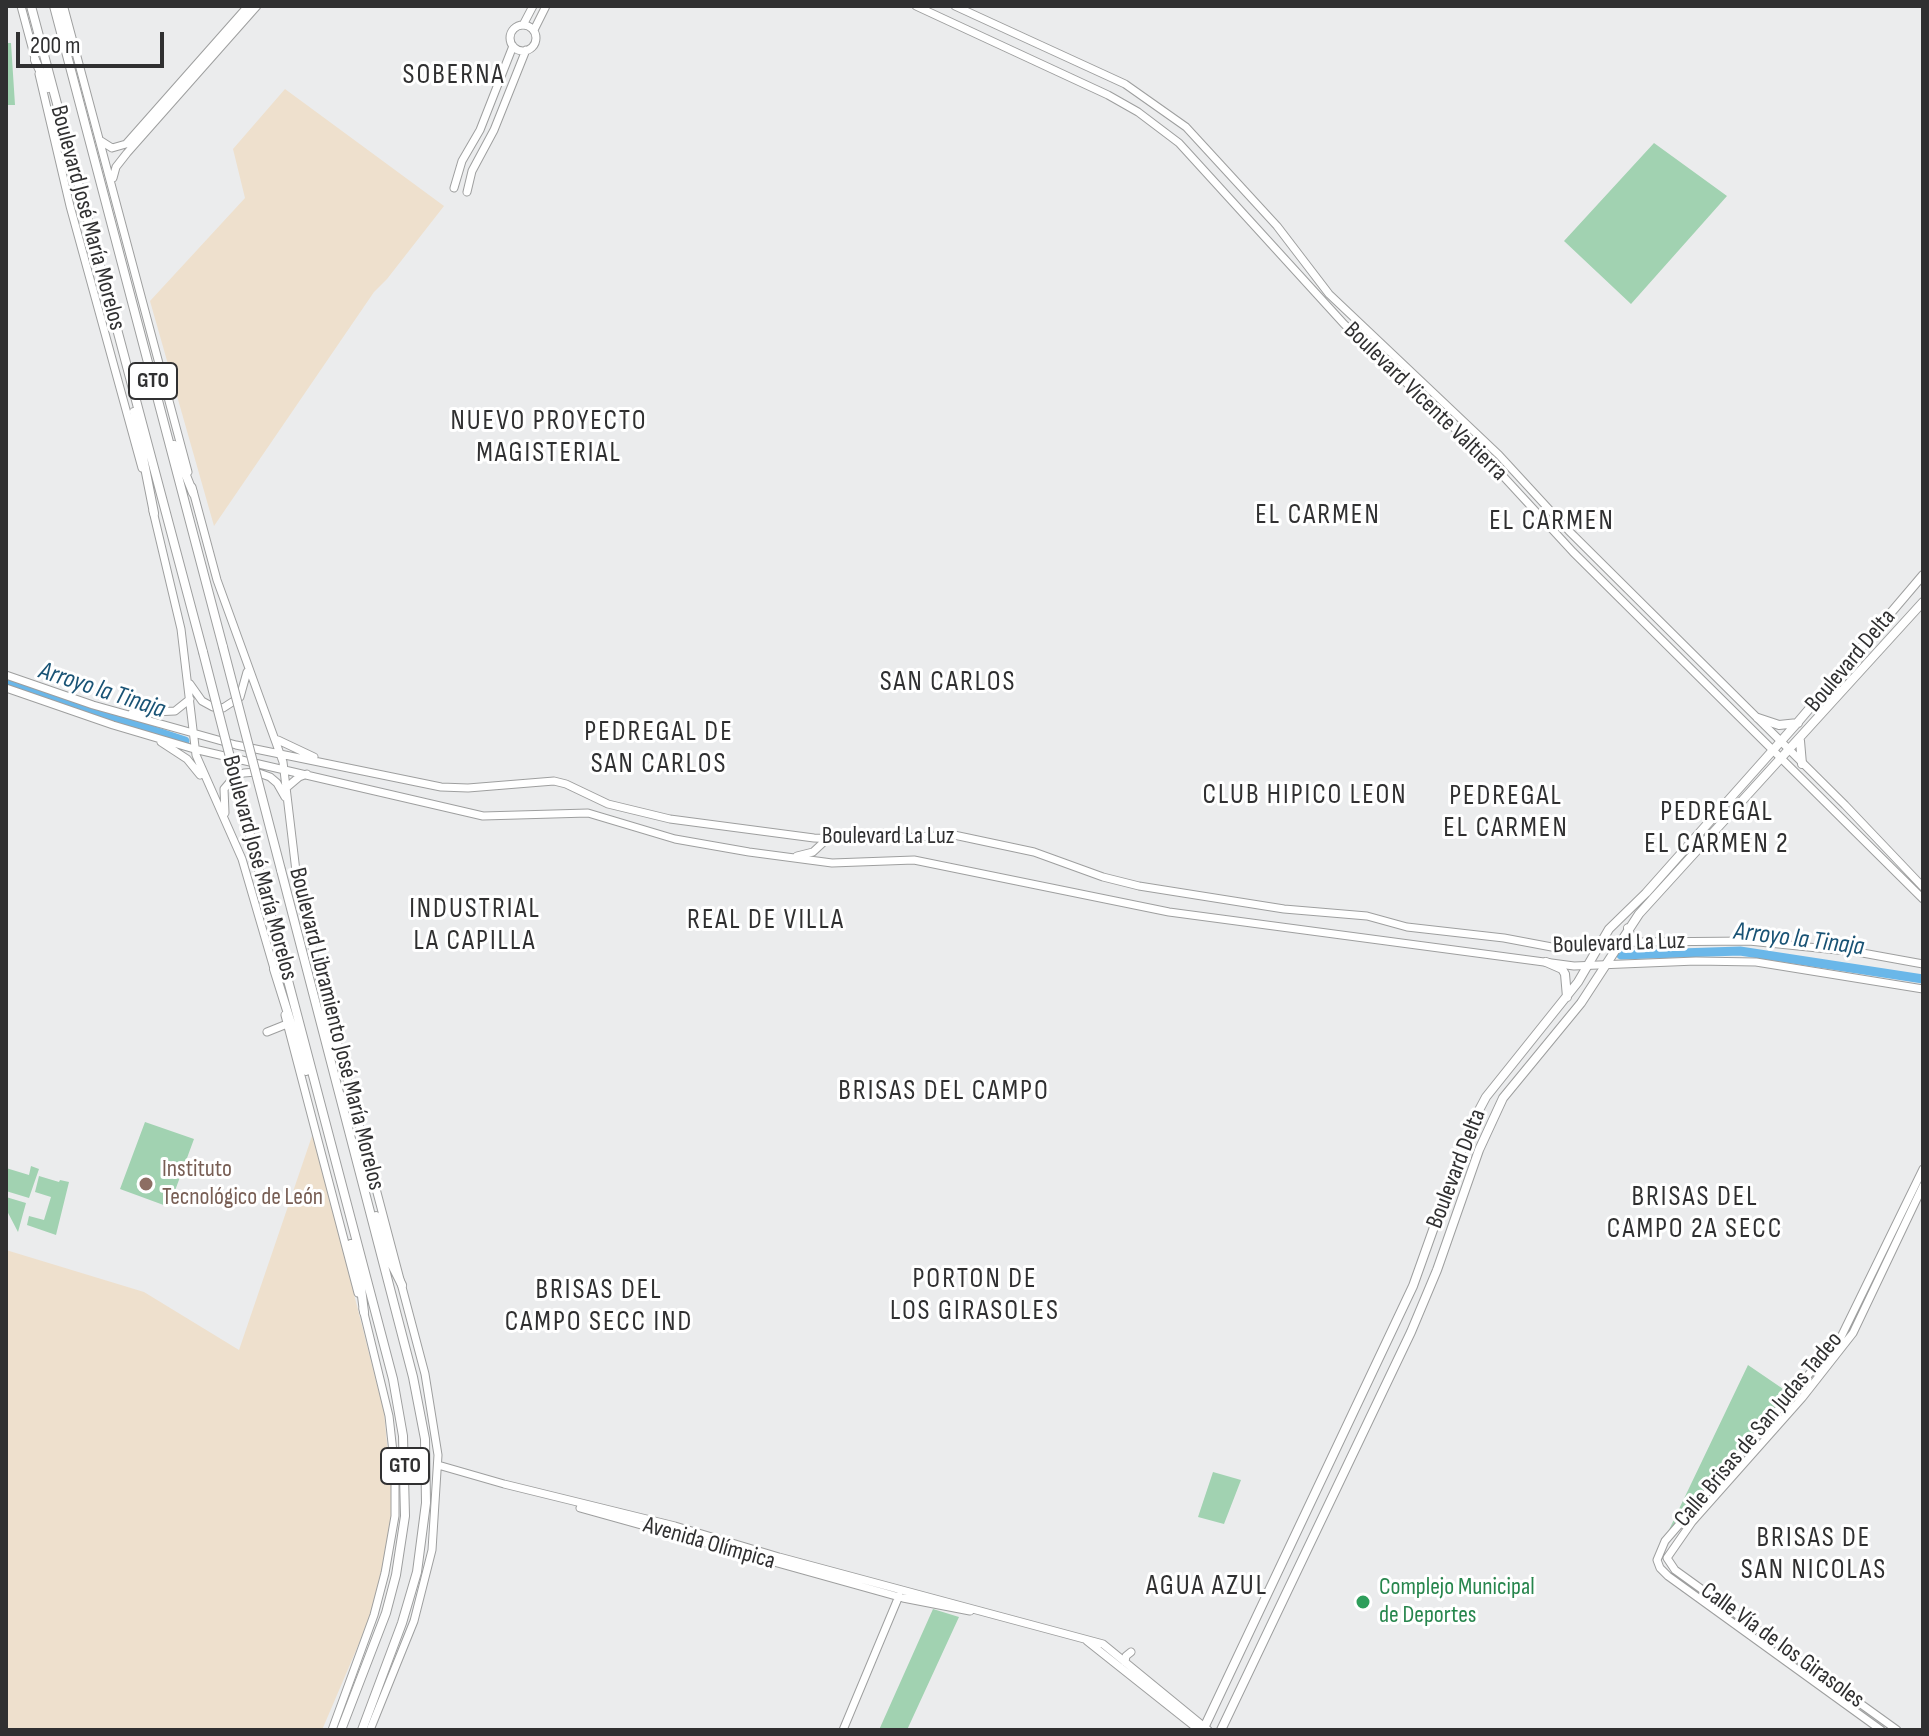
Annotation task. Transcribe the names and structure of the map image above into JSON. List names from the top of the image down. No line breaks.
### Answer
{"streets":{"main road":["Boulevard José María Morelos","GTO","Boulevard Delta"],"street":["Boulevard Vicente Valtierra","Boulevard La Luz","Boulevard Libramiento José María Morelos","Calle Brisas de San Judas Tadeo","Avenida Olímpica","Calle Vía de los Girasoles"]},"crossings":[["Boulevard José María Morelos","Boulevard Libramiento José María Morelos"],["Boulevard Vicente Valtierra","Boulevard Delta"],["Boulevard Delta","Boulevard La Luz"],["Boulevard Delta","Avenida Olímpica"],["Boulevard La Luz","Boulevard Libramiento José María Morelos"],["Boulevard Libramiento José María Morelos","Avenida Olímpica"],["Calle Brisas de San Judas Tadeo","Calle Vía de los Girasoles"]],"districts":["SOBERNA","NUEVO PROYECTO MAGISTERIAL","EL CARMEN","EL CARMEN","SAN CARLOS","PEDREGAL DE SAN CARLOS","CLUB HIPICO LEON","PEDREGAL EL CARMEN","PEDREGAL EL CARMEN 2","INDUSTRIAL LA CAPILLA","REAL DE VILLA","BRISAS DEL CAMPO","BRISAS DEL CAMPO 2A SECC","PORTON DE LOS GIRASOLES","BRISAS DEL CAMPO SECC IND","BRISAS DE SAN NICOLAS","AGUA AZUL"],"water":["Arroyo la Tinaja"],"places":["Instituto Tecnológico de León","Complejo Municipal de Deportes"],"scale_bar":"200 m"}
